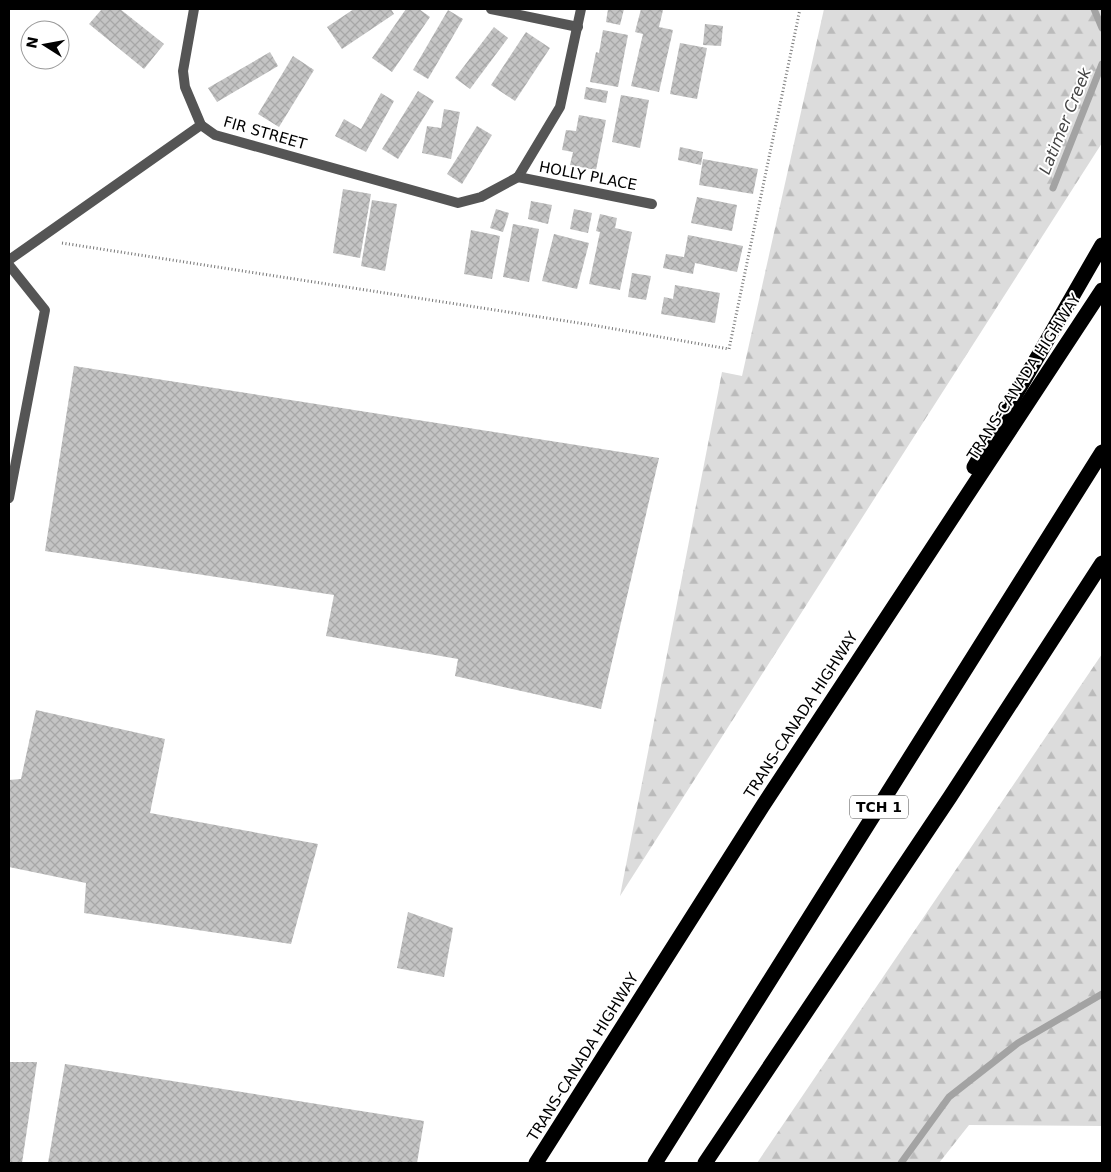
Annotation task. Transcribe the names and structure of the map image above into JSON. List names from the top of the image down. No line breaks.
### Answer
{"streets":{"highway":["TRANS-CANADA HIGHWAY","TCH 1"],"street":["FIR STREET","HOLLY PLACE"]},"crossings":[["FIR STREET","HOLLY PLACE"]],"water":["Latimer Creek"],"north":"left"}
